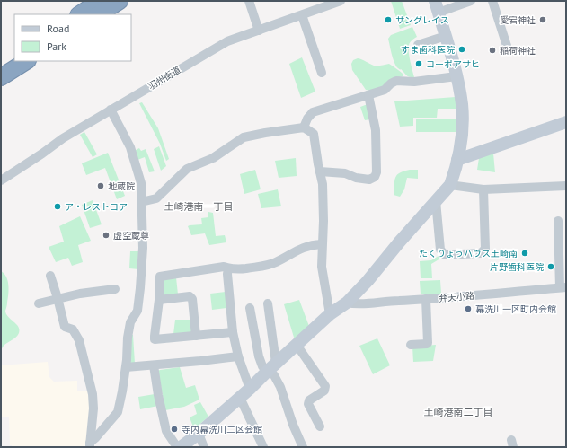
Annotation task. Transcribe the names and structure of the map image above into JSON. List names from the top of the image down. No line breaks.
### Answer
{"streets":{"street":["羽州街道","弁天小路"]},"districts":["土崎港南一丁目","土崎港南二丁目"],"places":["サングレイス","愛宕神社","すま歯科医院","稲荷神社","コーポアサヒ","地蔵院","ア・レストコア","虚空蔵尊","たくりょうハウス土崎南","片野歯科医院","幕洗川一区町内会館","寺内幕洗川二区会館"],"legend":["Road","Park"]}
